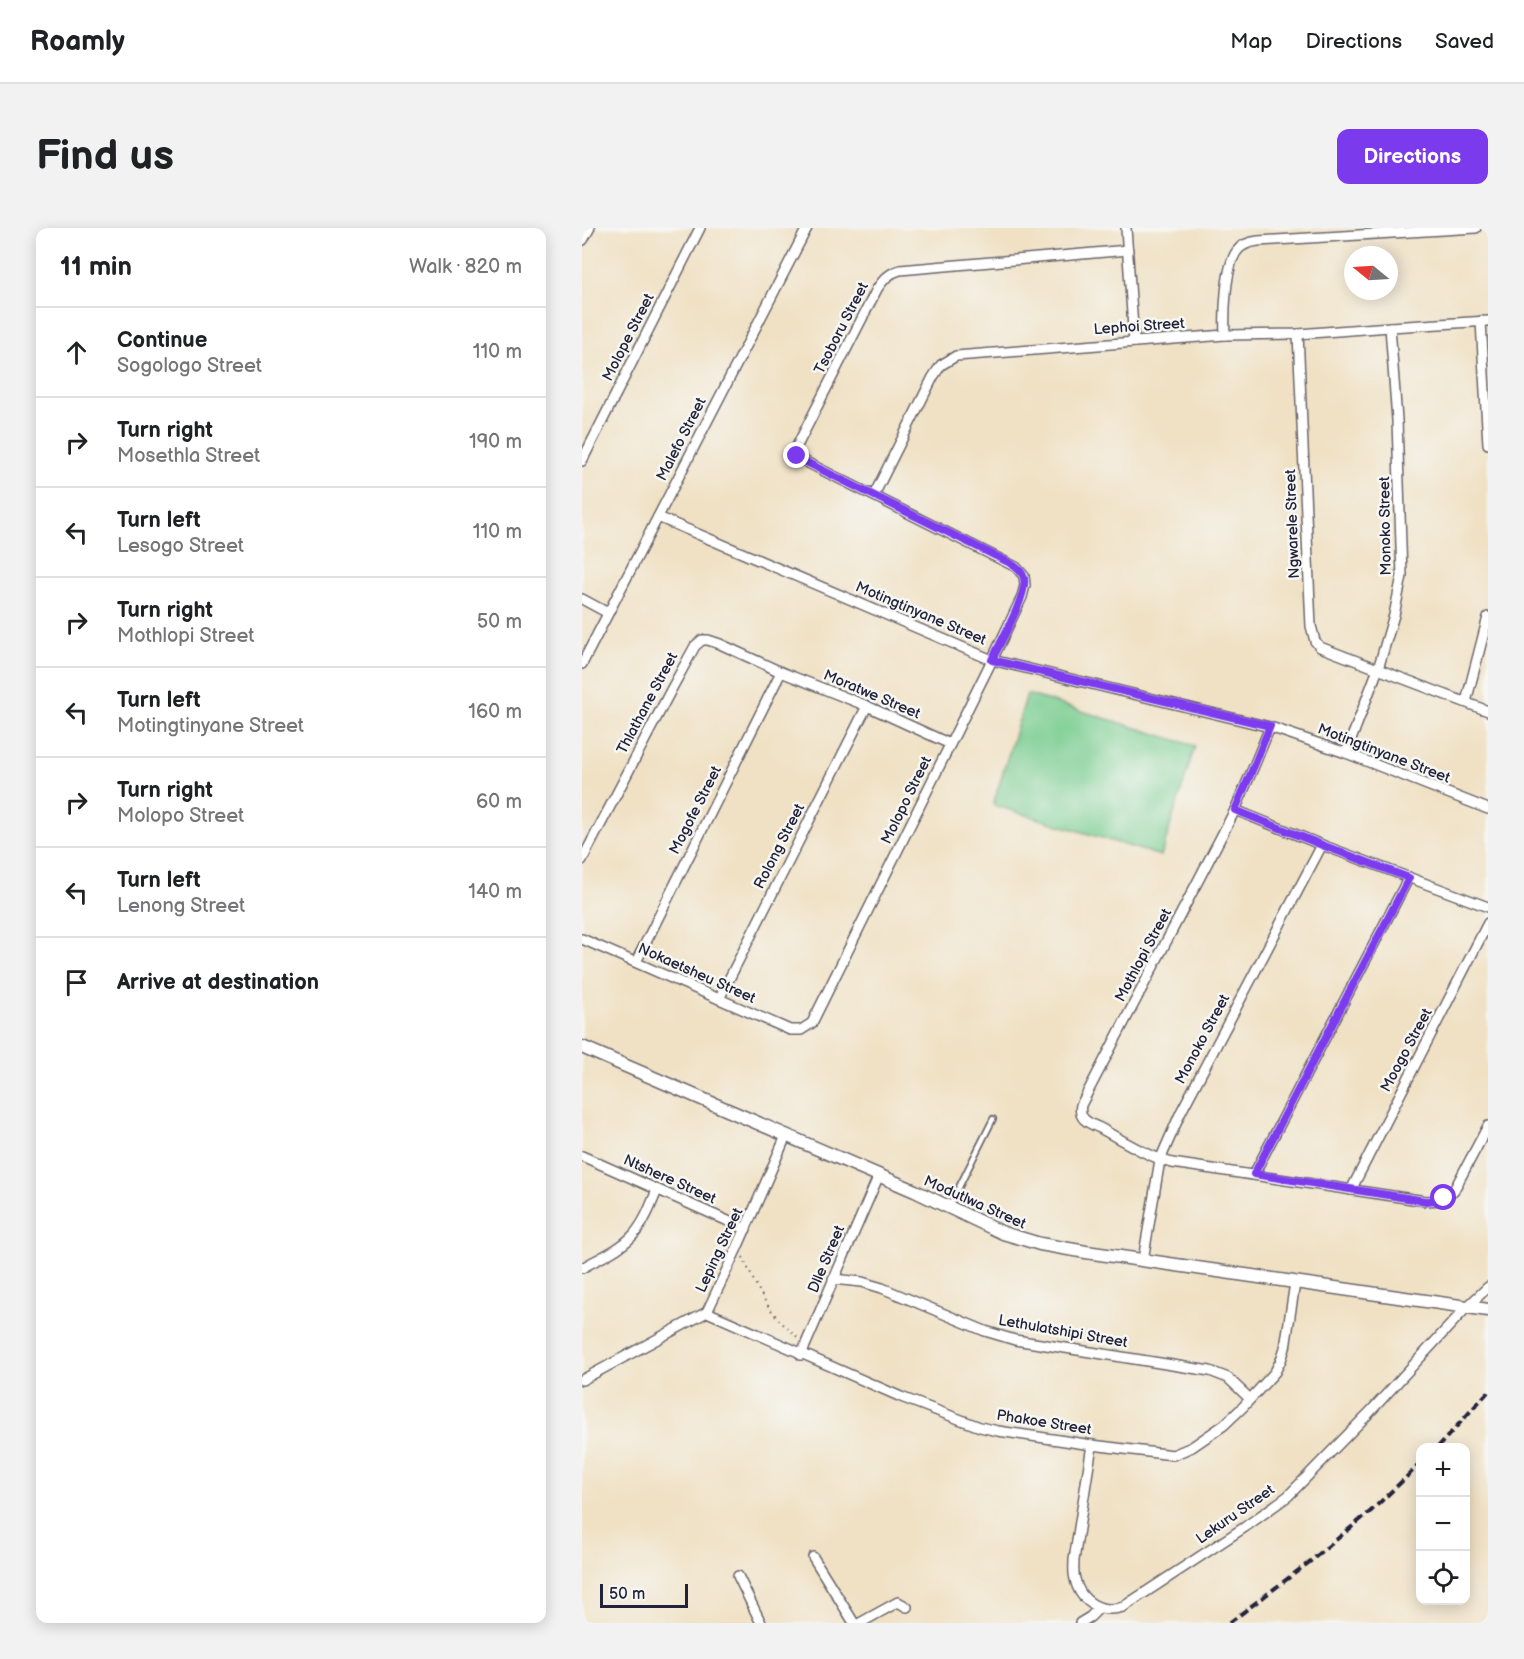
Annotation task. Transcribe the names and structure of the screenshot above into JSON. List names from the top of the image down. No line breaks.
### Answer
{"streets":{"street":["Lephoi Street","Tsoboru Street","Molope Street","Malefo Street","Ngwarele Street","Monoko Street","Motingtinyane Street","Moratwe Street","Thlathane Street","Molopo Street","Mogofe Street","Rolong Street","Mothlopi Street","Nokaetsheu Street","Moogo Street","Ntshere Street","Modutlwa Street","Leping Street","Dlle Street","Lethulatshipi Street","Phakoe Street","Lekuru Street"]},"crossings":[["Lephoi Street","Tsoboru Street"],["Lephoi Street","Ngwarele Street"],["Lephoi Street","Monoko Street"],["Lephoi Street","Molopo Street"],["Tsoboru Street","Molopo Street"],["Malefo Street","Motingtinyane Street"],["Ngwarele Street","Monoko Street"],["Monoko Street","Motingtinyane Street"],["Monoko Street","Mothlopi Street"],["Monoko Street","Modutlwa Street"],["Motingtinyane Street","Molopo Street"],["Motingtinyane Street","Mothlopi Street"],["Moratwe Street","Thlathane Street"],["Moratwe Street","Molopo Street"],["Moratwe Street","Mogofe Street"],["Moratwe Street","Rolong Street"],["Thlathane Street","Mogofe Street"],["Molopo Street","Nokaetsheu Street"],["Mogofe Street","Nokaetsheu Street"],["Rolong Street","Nokaetsheu Street"],["Mothlopi Street","Moogo Street"],["Ntshere Street","Leping Street"],["Modutlwa Street","Leping Street"],["Modutlwa Street","Dlle Street"],["Modutlwa Street","Phakoe Street"],["Modutlwa Street","Lekuru Street"],["Leping Street","Phakoe Street"],["Dlle Street","Lethulatshipi Street"],["Dlle Street","Phakoe Street"],["Lethulatshipi Street","Phakoe Street"]],"scale_bar":"50 m","north":"left","page":{"header":"Roamly","nav":["Map","Directions","Saved"],"buttons":"Directions","title":"Find us","heading":["11 min","Walk · 820 m"],"list":[["Continue","Sogologo Street","110 m"],["Turn right","Mosethla Street","190 m"],["Turn left","Lesogo Street","110 m"],["Turn right","Mothlopi Street","50 m"],["Turn left","Motingtinyane Street","160 m"],["Turn right","Molopo Street","60 m"],["Turn left","Lenong Street","140 m"],"Arrive at destination"],"map_buttons":["+","−"],"scale":"50 m"}}
